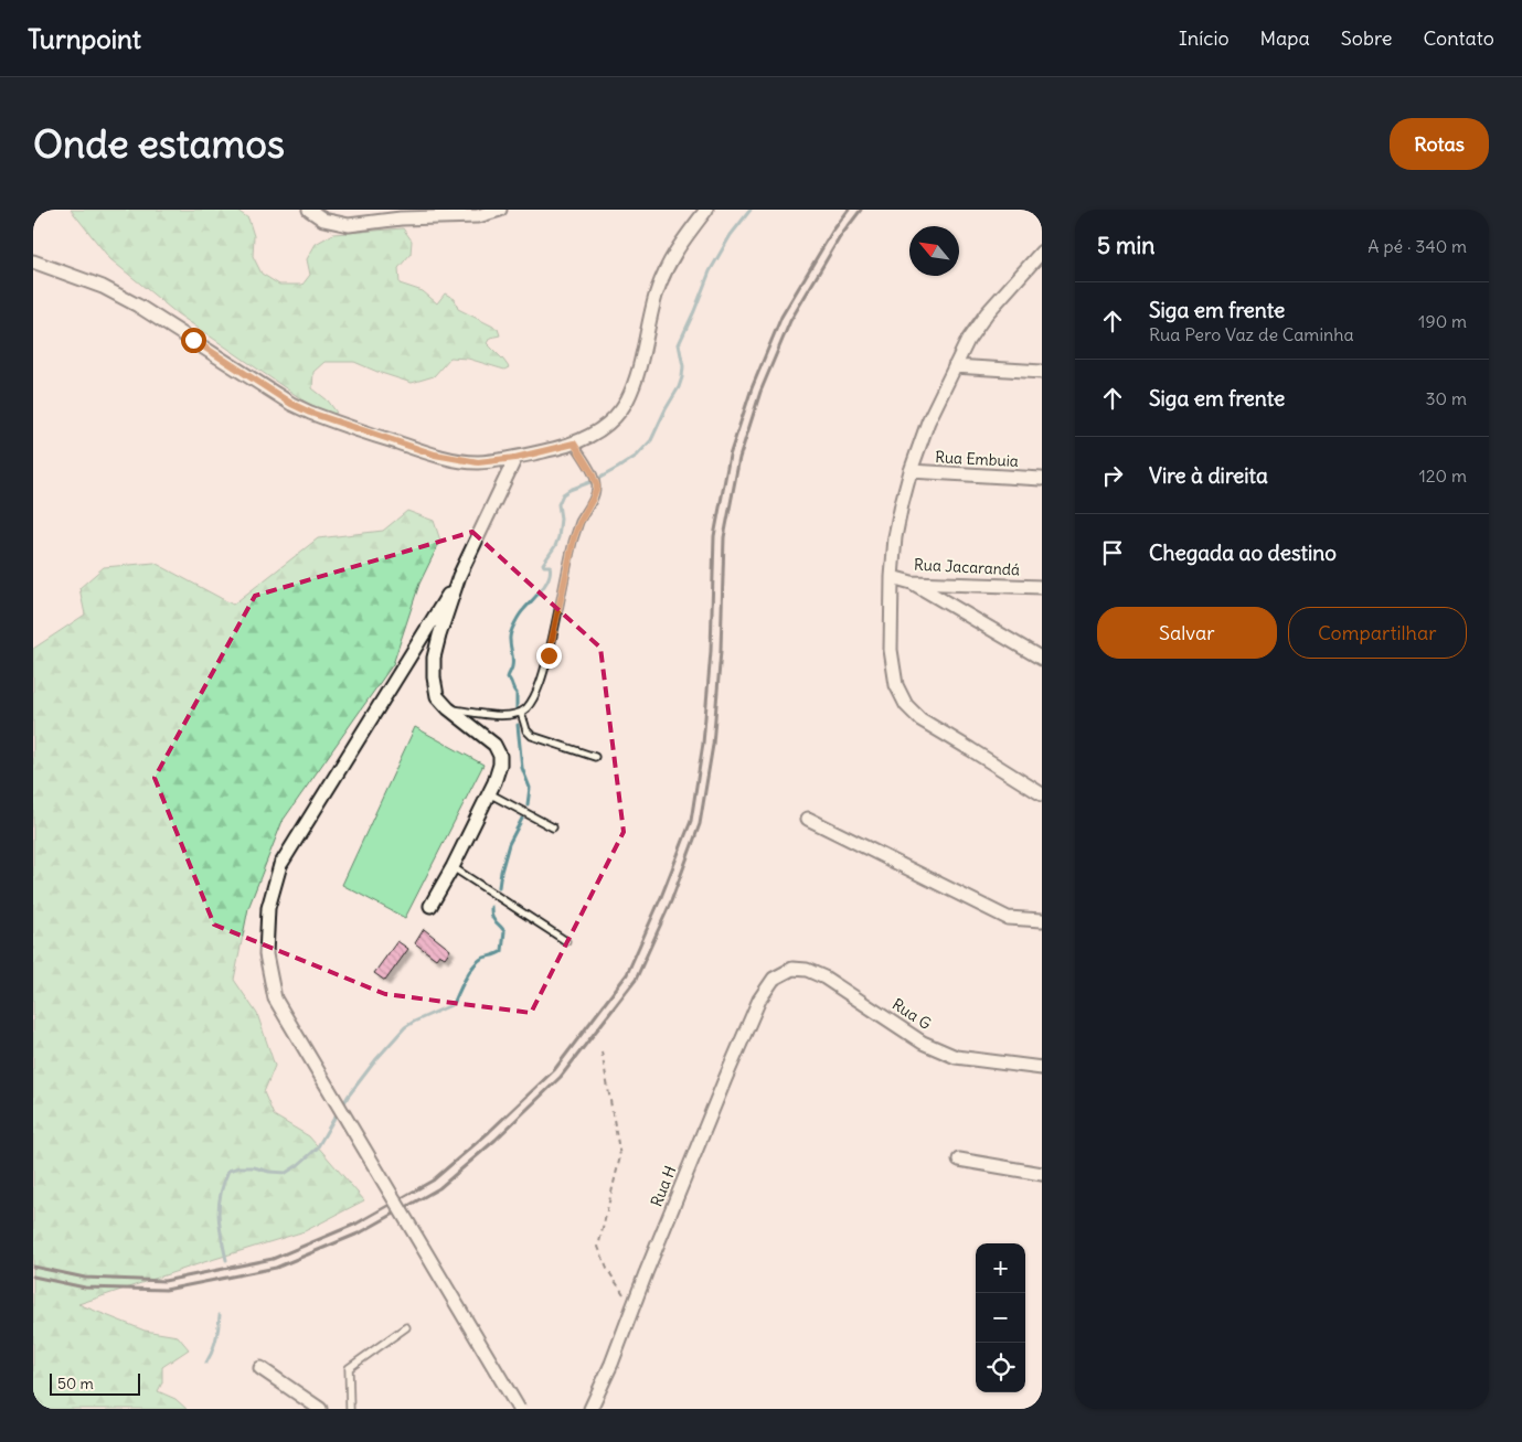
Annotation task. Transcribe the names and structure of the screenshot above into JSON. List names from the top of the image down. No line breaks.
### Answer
{"streets":{"street":["Rua Embuia","Rua Jacarandá","Rua G","Rua H"]},"crossings":[["Rua G","Rua H"]],"scale_bar":"50 m","north":"top left","page":{"header":"Turnpoint","nav":["Início","Mapa","Sobre","Contato"],"buttons":["Rotas",["Salvar","Compartilhar"]],"title":"Onde estamos","heading":["5 min","A pé · 340 m"],"list":[["Siga em frente","Rua Pero Vaz de Caminha","190 m"],["Siga em frente","30 m"],["Vire à direita","120 m"],"Chegada ao destino"],"map_buttons":["+","−"],"scale":"50 m"}}
